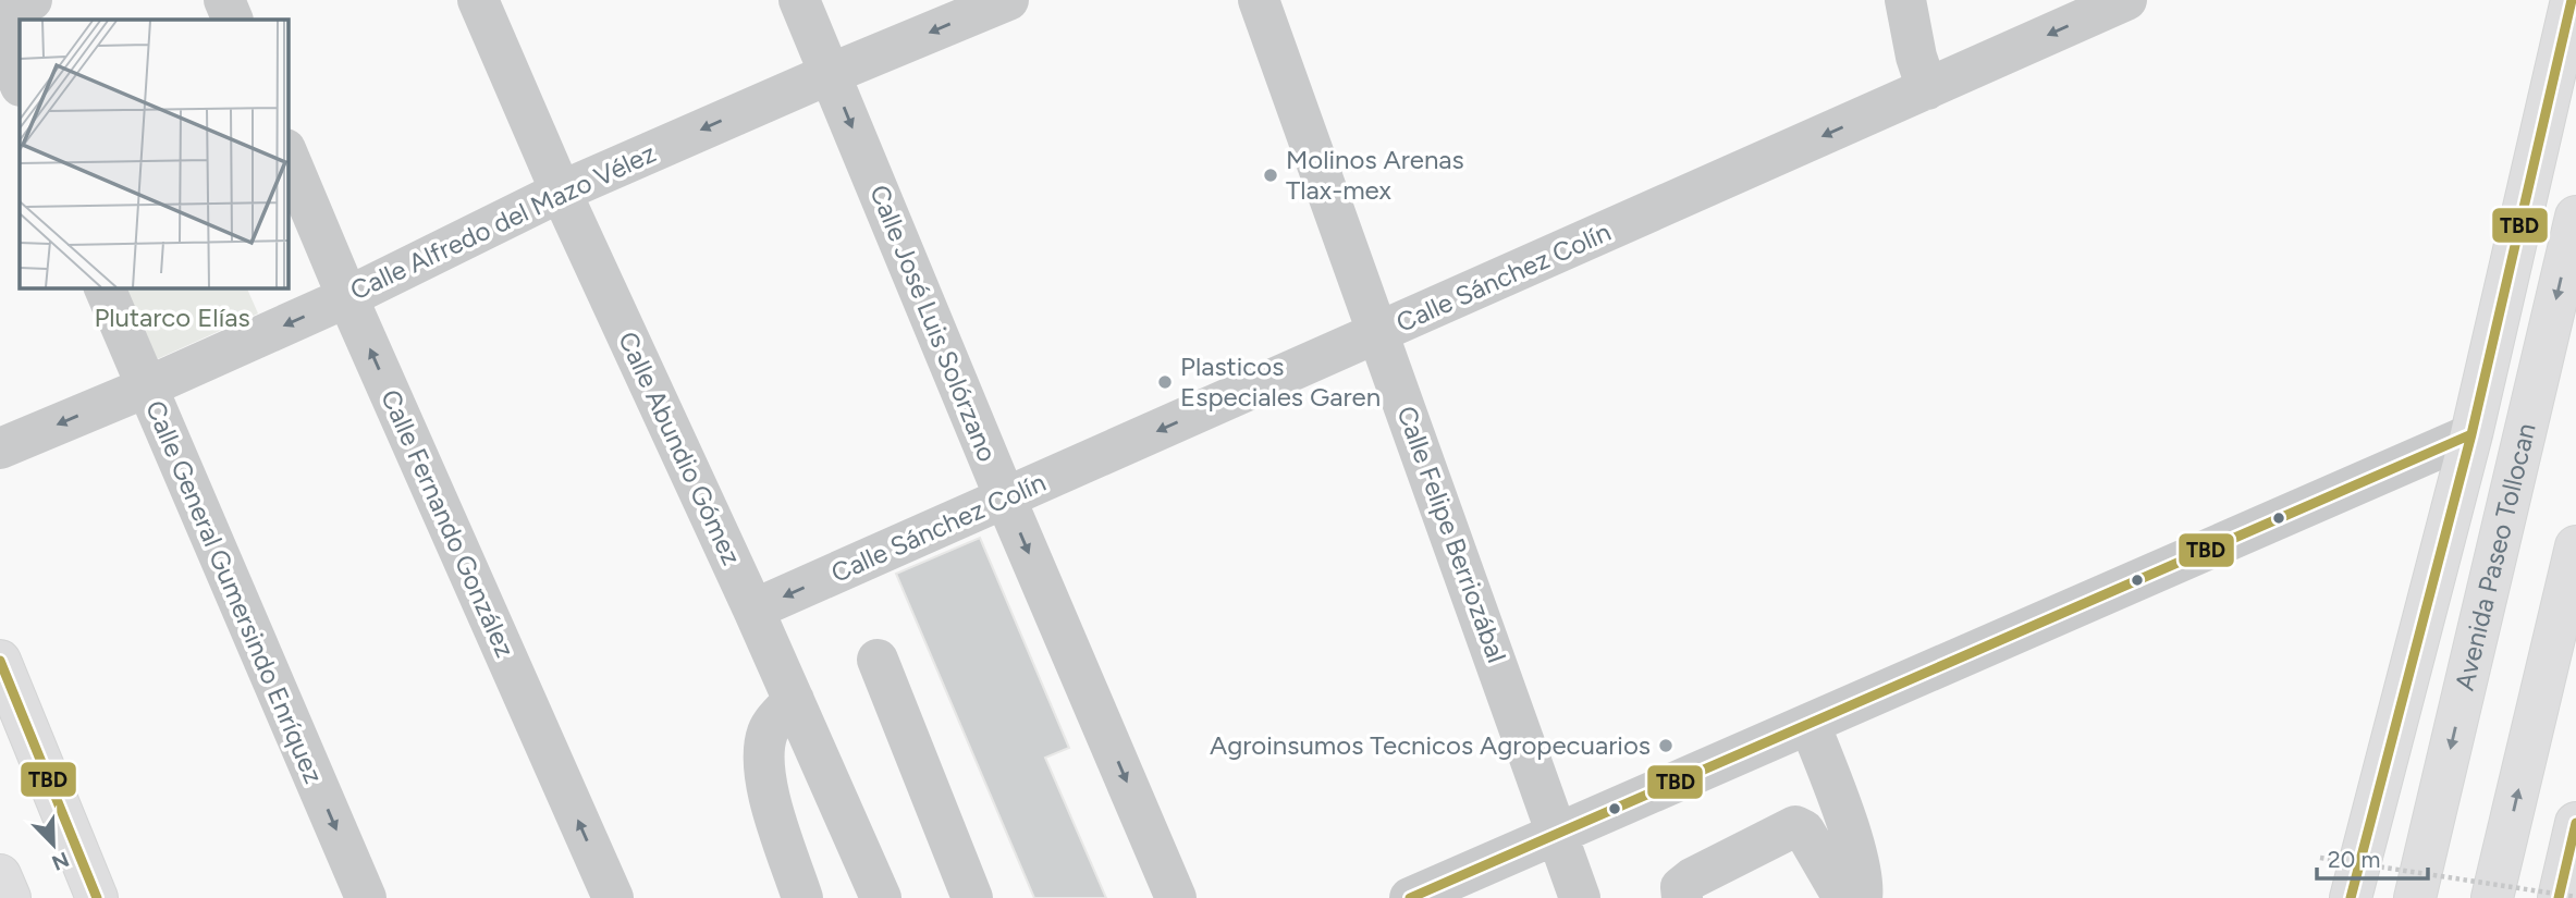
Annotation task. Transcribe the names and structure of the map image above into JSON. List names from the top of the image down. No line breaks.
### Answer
{"streets":{"main road":["Avenida Paseo Tollocan"],"street":["Calle Alfredo del Mazo Vélez","Calle Sánchez Colín","Calle José Luis Solórzano","Calle Abundio Gómez","Calle Fernando González","Calle Felipe Berriozábal","Calle General Gumersindo Enríquez"]},"crossings":[["Calle Alfredo del Mazo Vélez","Calle José Luis Solórzano"],["Calle Alfredo del Mazo Vélez","Calle Abundio Gómez"],["Calle Alfredo del Mazo Vélez","Calle Fernando González"],["Calle Alfredo del Mazo Vélez","Calle General Gumersindo Enríquez"],["Calle Sánchez Colín","Calle José Luis Solórzano"],["Calle Sánchez Colín","Calle Abundio Gómez"],["Calle Sánchez Colín","Calle Felipe Berriozábal"]],"one_way":["Calle Alfredo del Mazo Vélez","Calle Sánchez Colín","Calle José Luis Solórzano","Calle Fernando González","Calle General Gumersindo Enríquez"],"parks":["Plutarco Elías"],"places":["Molinos Arenas Tlax-mex","Plasticos Especiales Garen","Agroinsumos Tecnicos Agropecuarios"],"lines":["transit line TBD"],"scale_bar":"20 m","north":"bottom right"}
